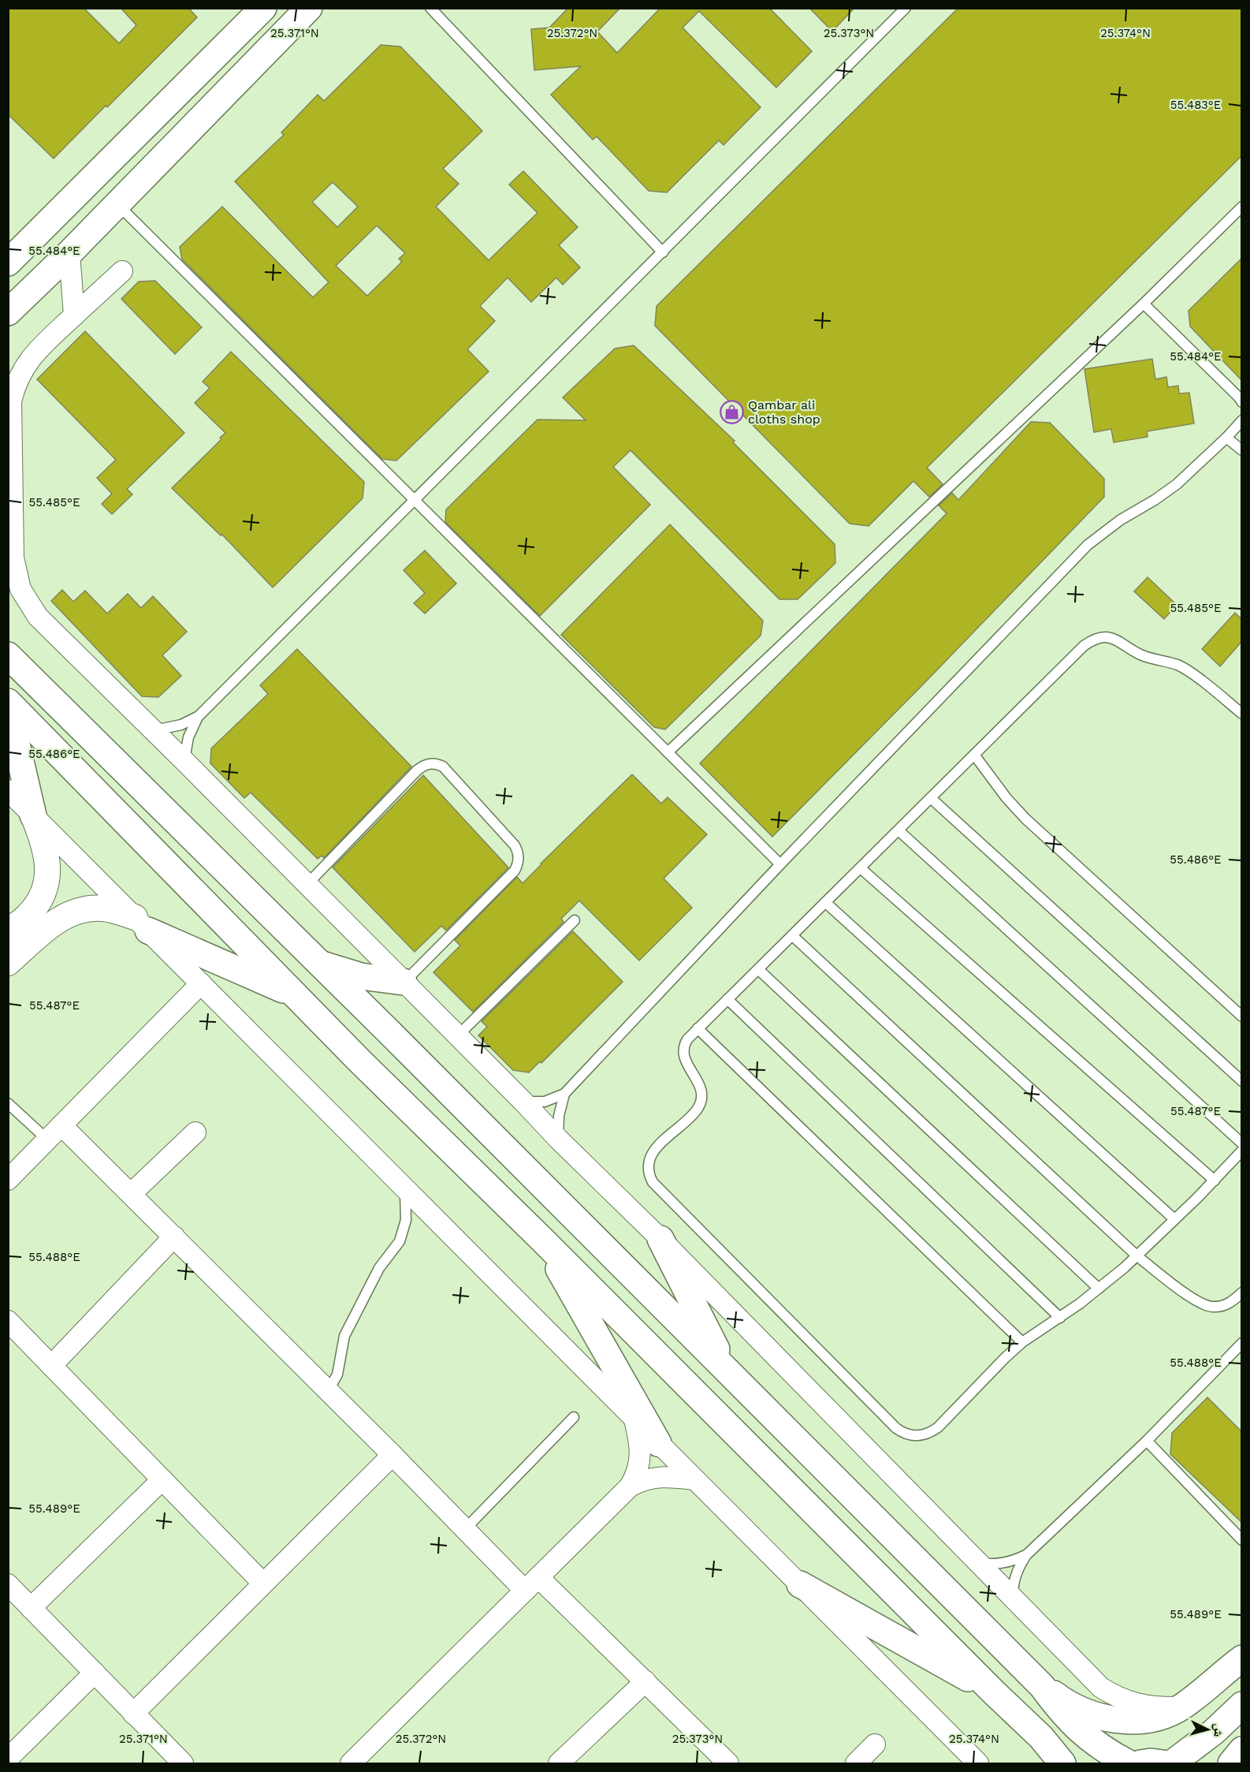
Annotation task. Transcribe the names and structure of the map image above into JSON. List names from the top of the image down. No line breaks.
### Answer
{"places":{"shop":["Qambar ali cloths shop"]},"north":"right","coordinates":["25.371°N","25.372°N","25.373°N","25.374°N","55.483°E","55.484°E","55.485°E","55.486°E","55.487°E","55.488°E","55.489°E"]}
